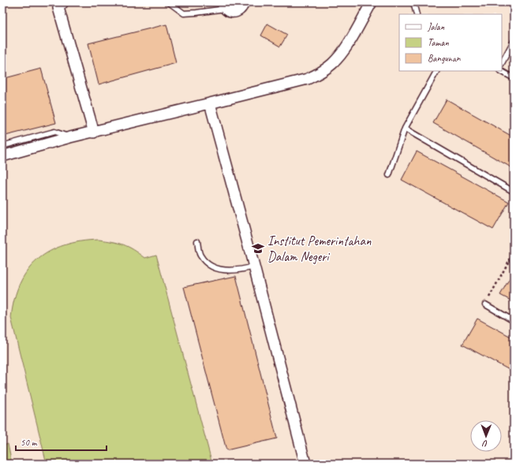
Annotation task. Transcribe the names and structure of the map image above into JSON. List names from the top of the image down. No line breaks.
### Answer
{"places":{"school or university":["Institut Pemerintahan Dalam Negeri"]},"legend":["Jalan","Taman","Bangunan"],"scale_bar":"50 m","north":"bottom"}
